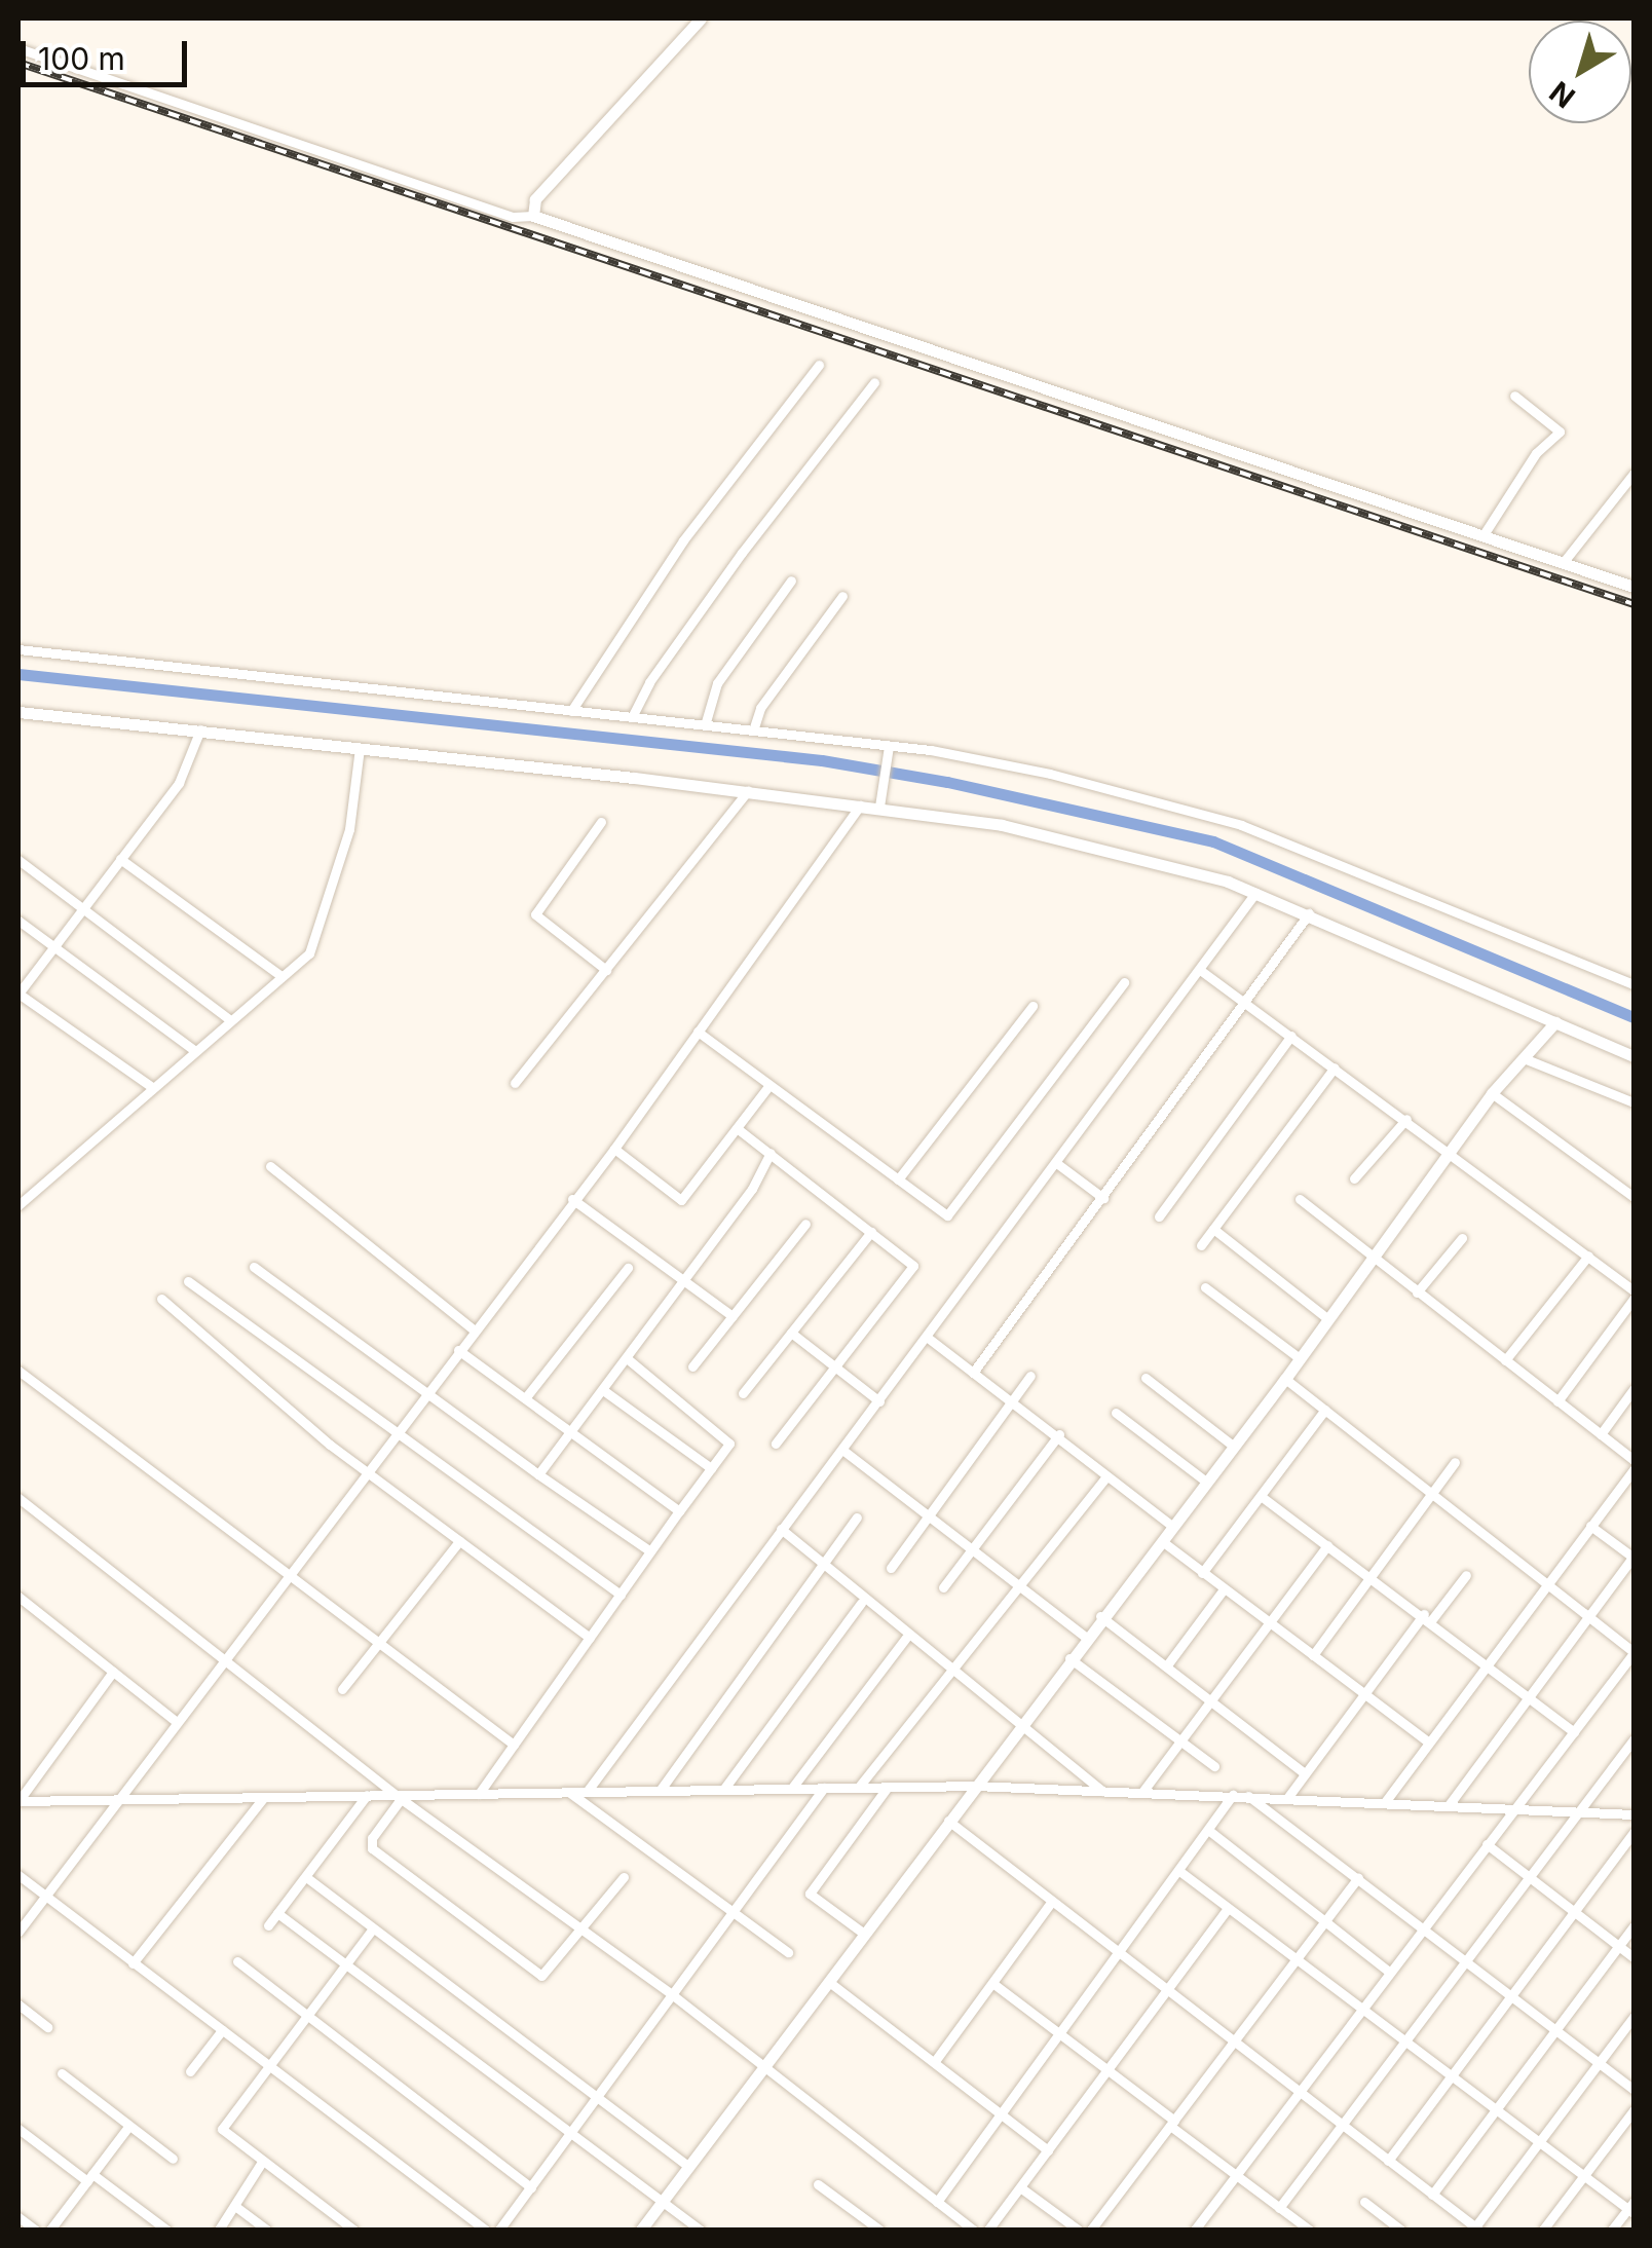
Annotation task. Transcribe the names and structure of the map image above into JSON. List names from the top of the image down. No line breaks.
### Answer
{"scale_bar":"100 m","north":"bottom left"}
